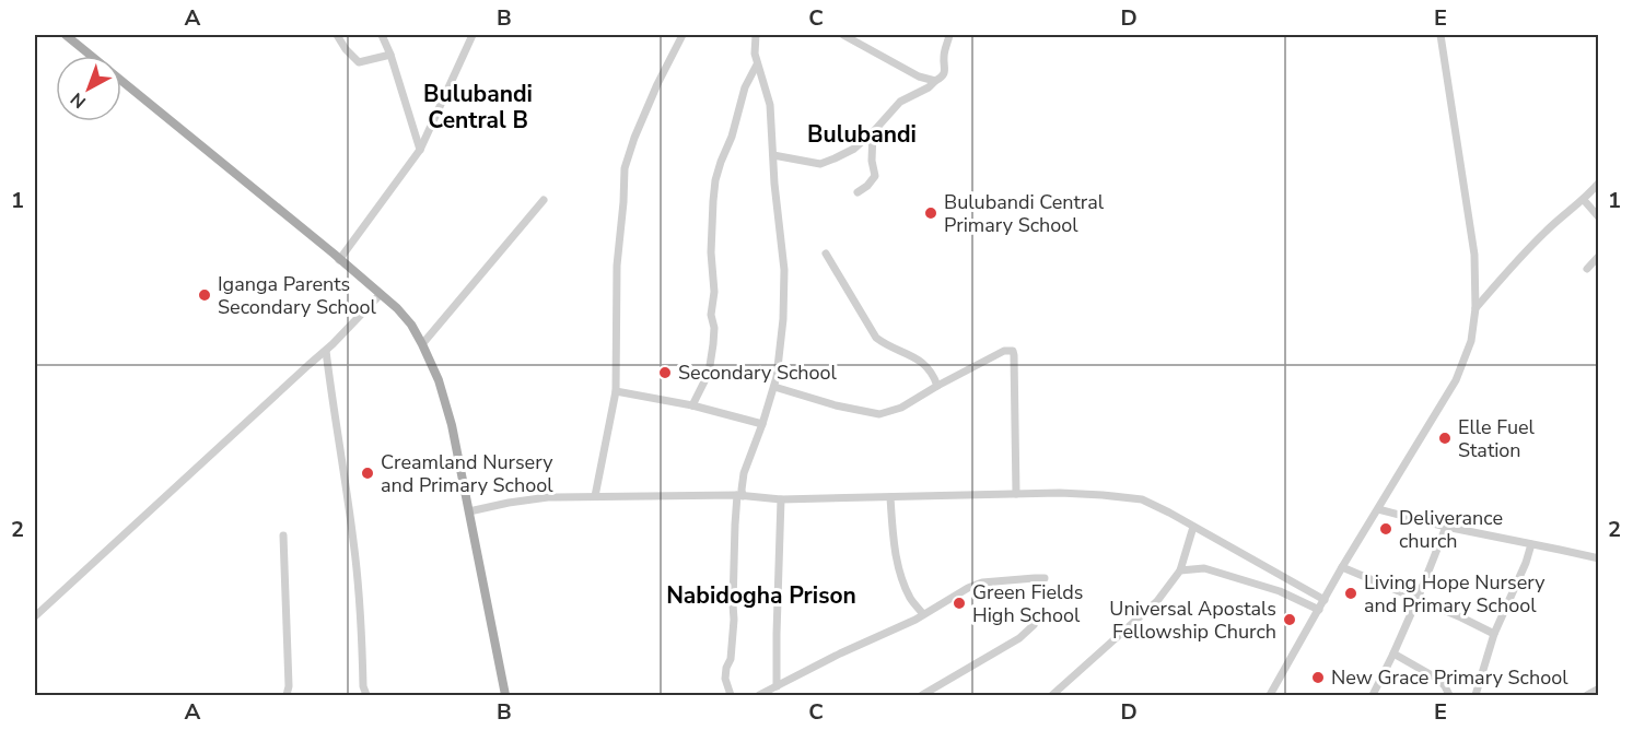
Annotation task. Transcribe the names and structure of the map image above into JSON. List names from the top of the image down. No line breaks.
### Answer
{"districts":["Bulubandi Central B","Bulubandi","Nabidogha Prison"],"places":["Bulubandi Central Primary School","Iganga Parents Secondary School","Secondary School","Elle Fuel Station","Creamland Nursery and Primary School","Deliverance church","Living Hope Nursery and Primary School","Green Fields High School","Universal Apostals Fellowship Church","New Grace Primary School"],"north":"bottom left","grid":{"columns":["A","B","C","D","E"],"rows":["1","2"]}}
